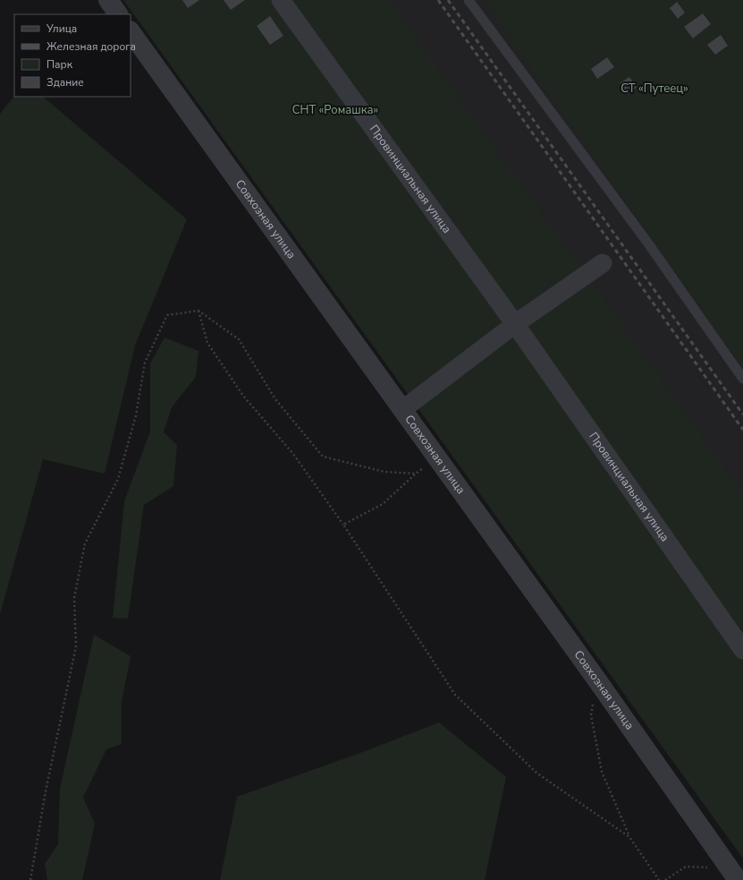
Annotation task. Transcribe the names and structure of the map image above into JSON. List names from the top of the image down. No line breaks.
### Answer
{"streets":{"street":["Провинциальная улица","Совхозная улица"]},"parks":["СТ «Путеец»","СНТ «Ромашка»"],"legend":["Улица","Железная дорога","Парк","Здание"]}
